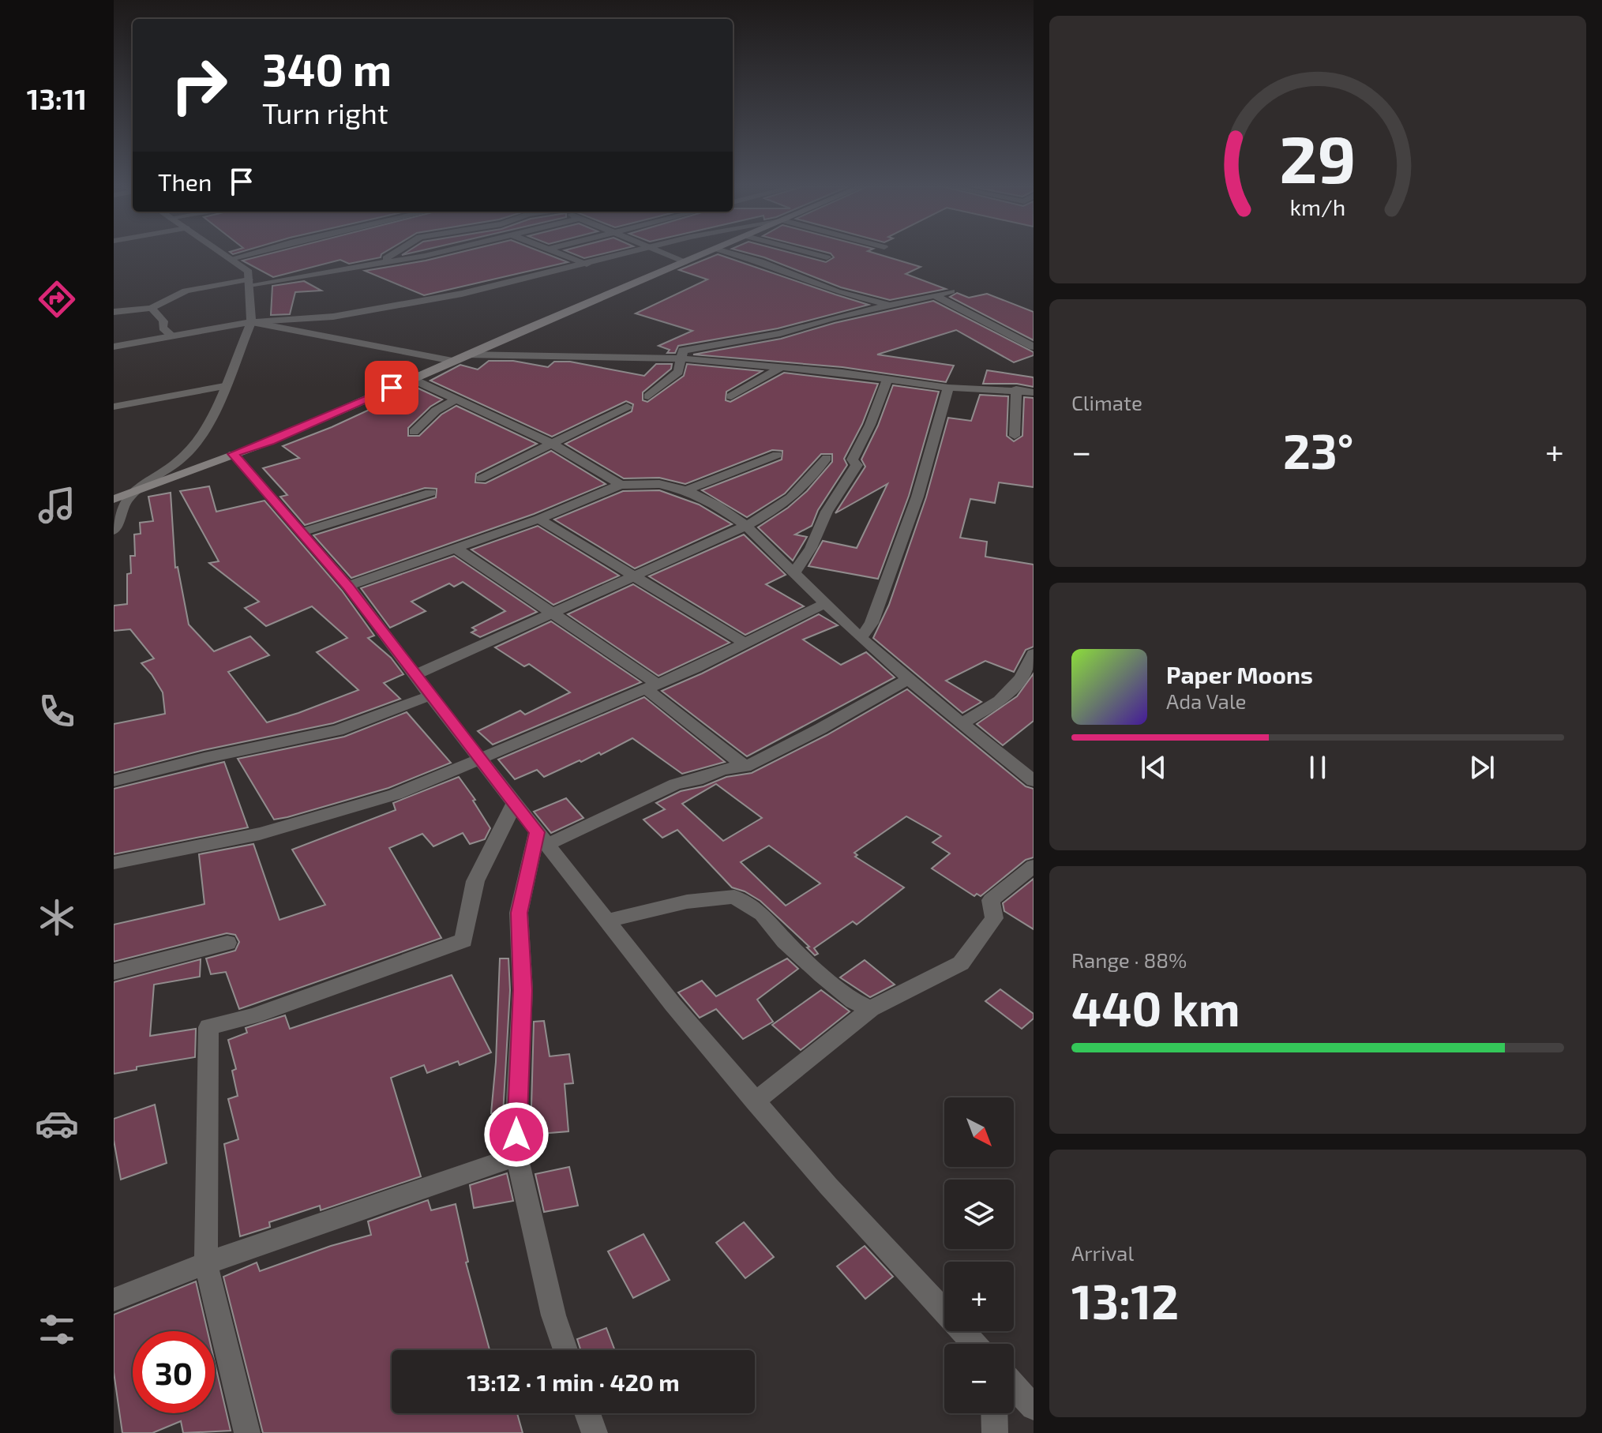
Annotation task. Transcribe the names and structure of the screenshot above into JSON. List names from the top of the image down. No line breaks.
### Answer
{"north":"bottom right","page":{"tabs":"13:11","turn":["340 m","Turn right"],"then":"Then","tile":["Climate",["Range · 88%","440 km"],["Arrival","13:12"]],"heat":["−","23°","+"],"song":["Paper Moons","Ada Vale"],"map_buttons":["+","−"],"limit":"30","trip":"13:12 · 1 min · 420 m","gauge":["29","km/h"]}}
